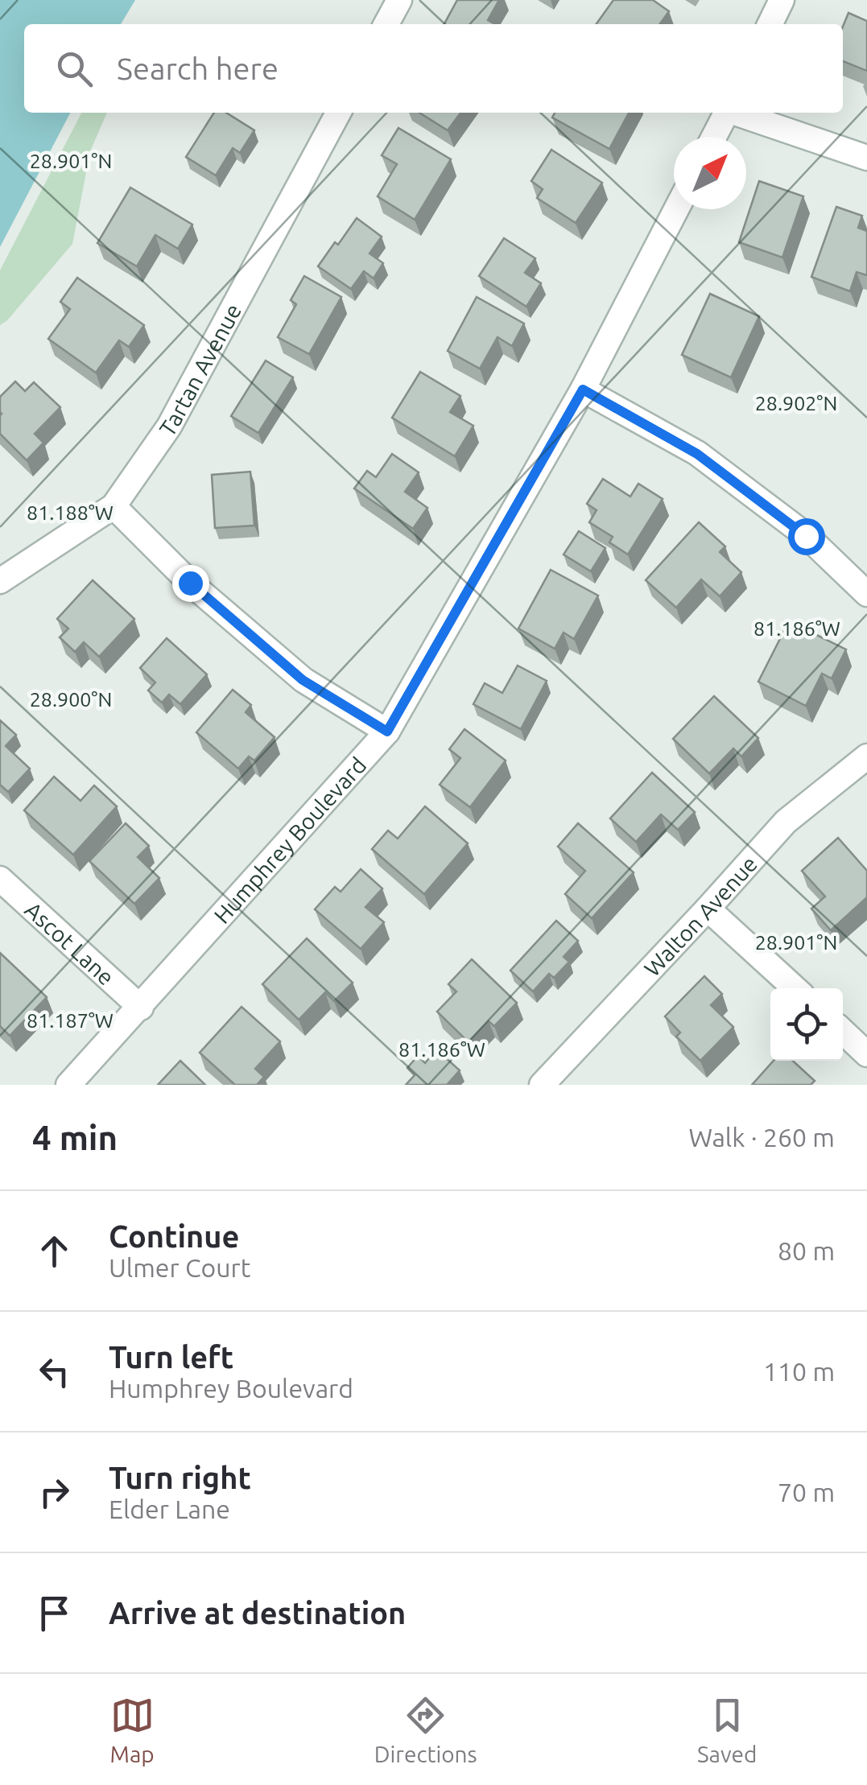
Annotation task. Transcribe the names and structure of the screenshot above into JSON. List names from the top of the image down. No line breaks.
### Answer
{"streets":{"street":["Tartan Avenue","Humphrey Boulevard","Walton Avenue","Ascot Lane"]},"crossings":[["Humphrey Boulevard","Ascot Lane"]],"north":"top right","page":{"search":"Search here","heading":["4 min","Walk · 260 m"],"list":[["Continue","Ulmer Court","80 m"],["Turn left","Humphrey Boulevard","110 m"],["Turn right","Elder Lane","70 m"],"Arrive at destination"],"nav":["Map","Directions","Saved"]},"coordinates":["28.901°N","28.902°N","81.188°W","81.186°W","28.900°N","81.187°W"]}
